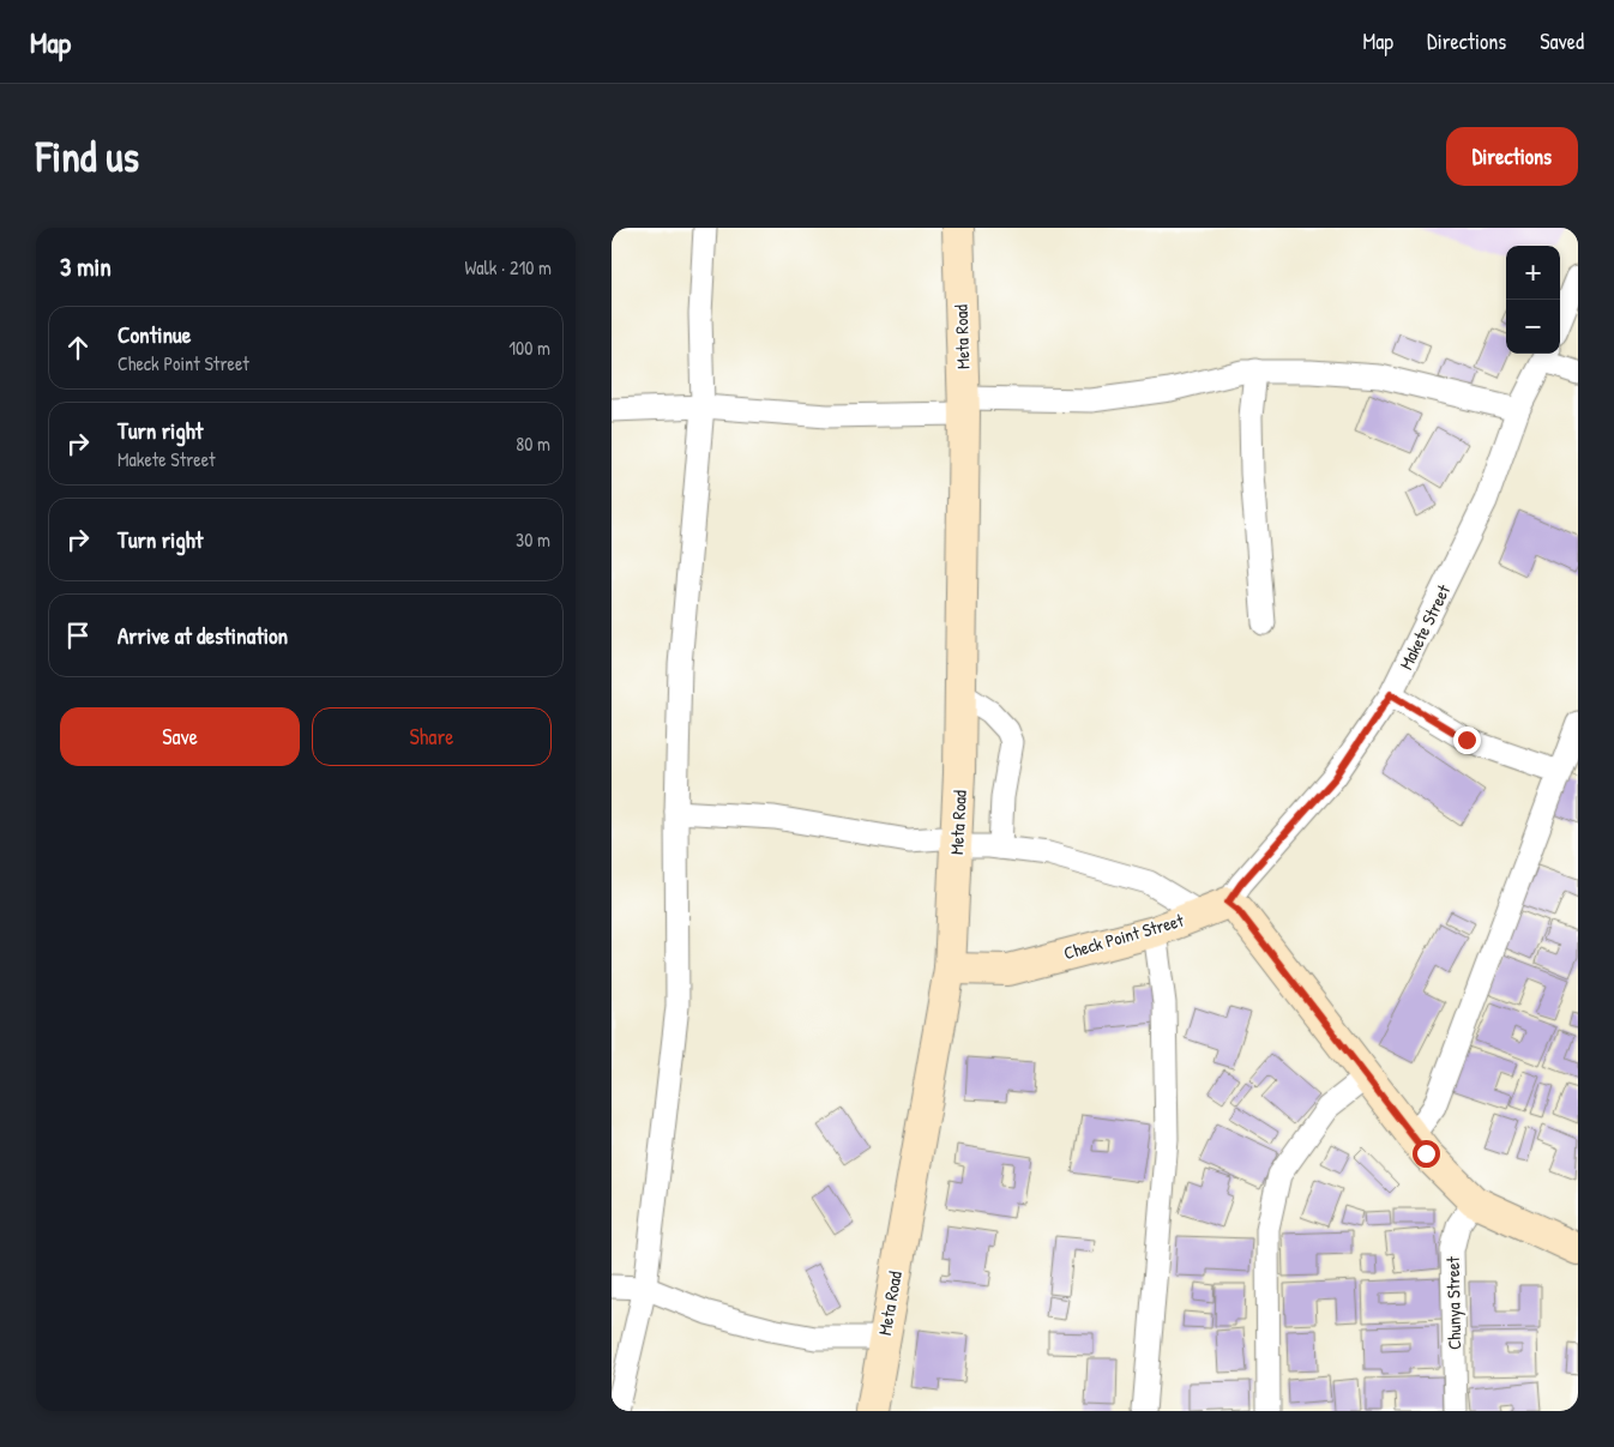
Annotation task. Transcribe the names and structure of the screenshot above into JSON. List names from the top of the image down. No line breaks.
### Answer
{"streets":{"street":["Meta Road","Makete Street","Check Point Street","Chunya Street"]},"crossings":[["Meta Road","Check Point Street"],["Makete Street","Check Point Street"]],"page":{"header":"Map","nav":["Map","Directions","Saved"],"buttons":["Directions",["Save","Share"]],"title":"Find us","heading":["3 min","Walk · 210 m"],"map_buttons":["+","−"],"list":[["Continue","Check Point Street","100 m"],["Turn right","Makete Street","80 m"],["Turn right","30 m"],"Arrive at destination"]}}
